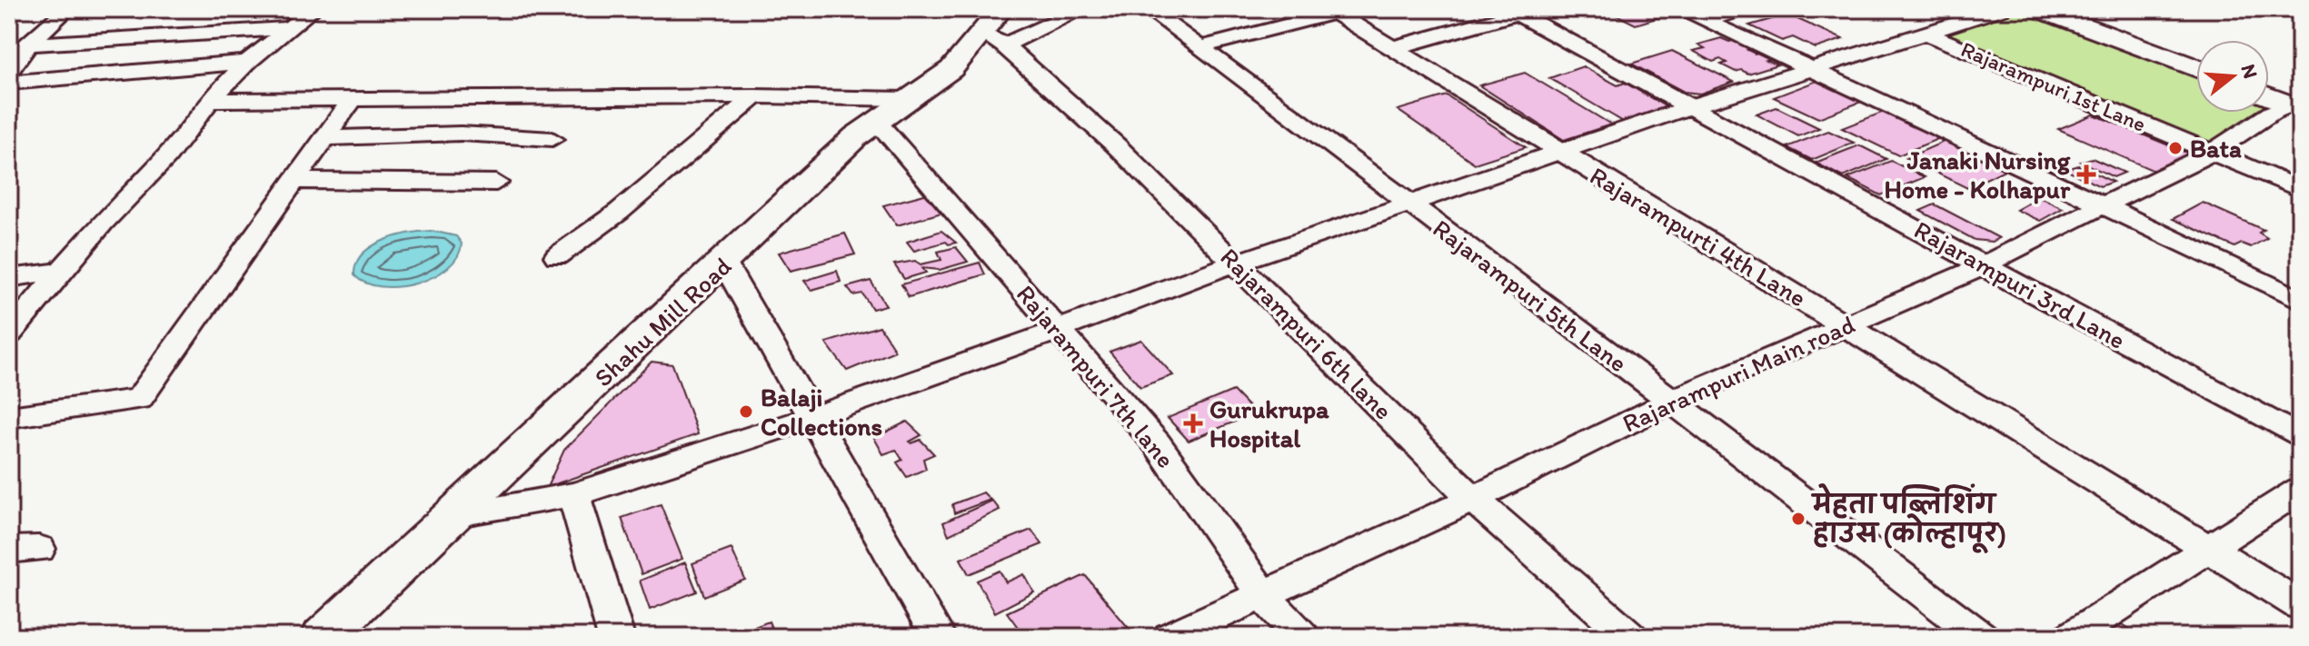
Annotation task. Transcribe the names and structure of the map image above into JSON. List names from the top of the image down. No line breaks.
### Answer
{"streets":{"main road":["Shahu Mill Road"],"street":["Rajarampuri 1st Lane","Rajarampurti 4th Lane","Rajarampuri 3rd Lane","Rajarampuri 5th Lane","Rajarampuri 6th lane","Rajarampuri Main road","Rajarampuri 7th lane"]},"crossings":[["Rajarampuri 1st Lane","Rajarampuri Main road"],["Rajarampurti 4th Lane","Rajarampuri Main road"],["Rajarampuri 3rd Lane","Rajarampuri Main road"],["Rajarampuri 5th Lane","Rajarampuri Main road"],["Shahu Mill Road","Rajarampuri 6th lane"],["Shahu Mill Road","Rajarampuri 7th lane"],["Rajarampuri 6th lane","Rajarampuri Main road"],["Rajarampuri Main road","Rajarampuri 7th lane"]],"places":{"other":["Bata","Balaji Collections","मेहता पब्लिशिंग हाउस (कोल्हापूर)"],"health":["Janaki Nursing Home - Kolhapur","Gurukrupa Hospital"]},"north":"right"}
